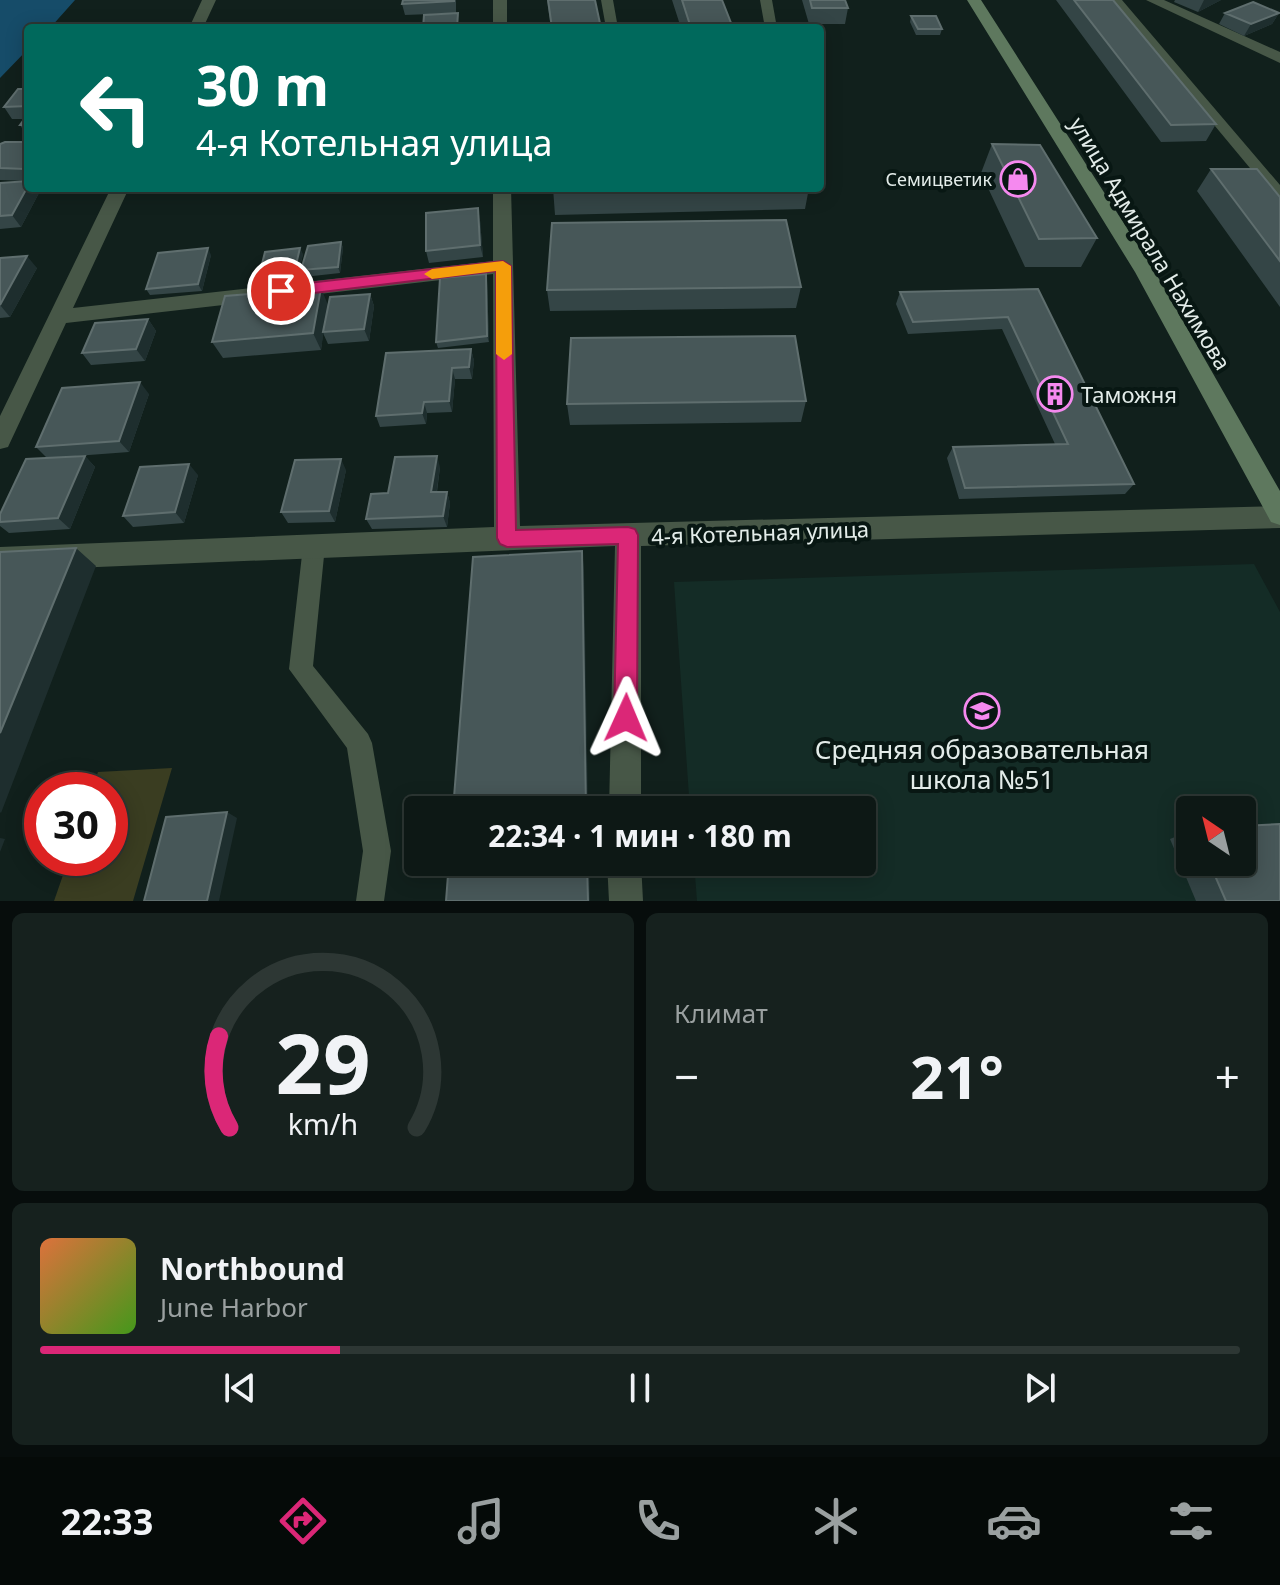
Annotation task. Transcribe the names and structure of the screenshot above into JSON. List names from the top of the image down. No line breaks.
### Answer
{"streets":{"main road":["улица Адмирала Нахимова"],"street":["4-я Котельная улица"]},"crossings":[["улица Адмирала Нахимова","4-я Котельная улица"]],"places":{"shop":["Семицветик"],"building":["Таможня"],"school or university":["Средняя образовательная школа №51"]},"north":"top left","page":{"turn":["30 m","4-я Котельная улица"],"limit":"30","trip":"22:34 · 1 мин · 180 m","tile":"Климат","heat":["−","21°","+"],"song":["Northbound","June Harbor"],"tabs":"22:33","gauge":["29","km/h"]}}
